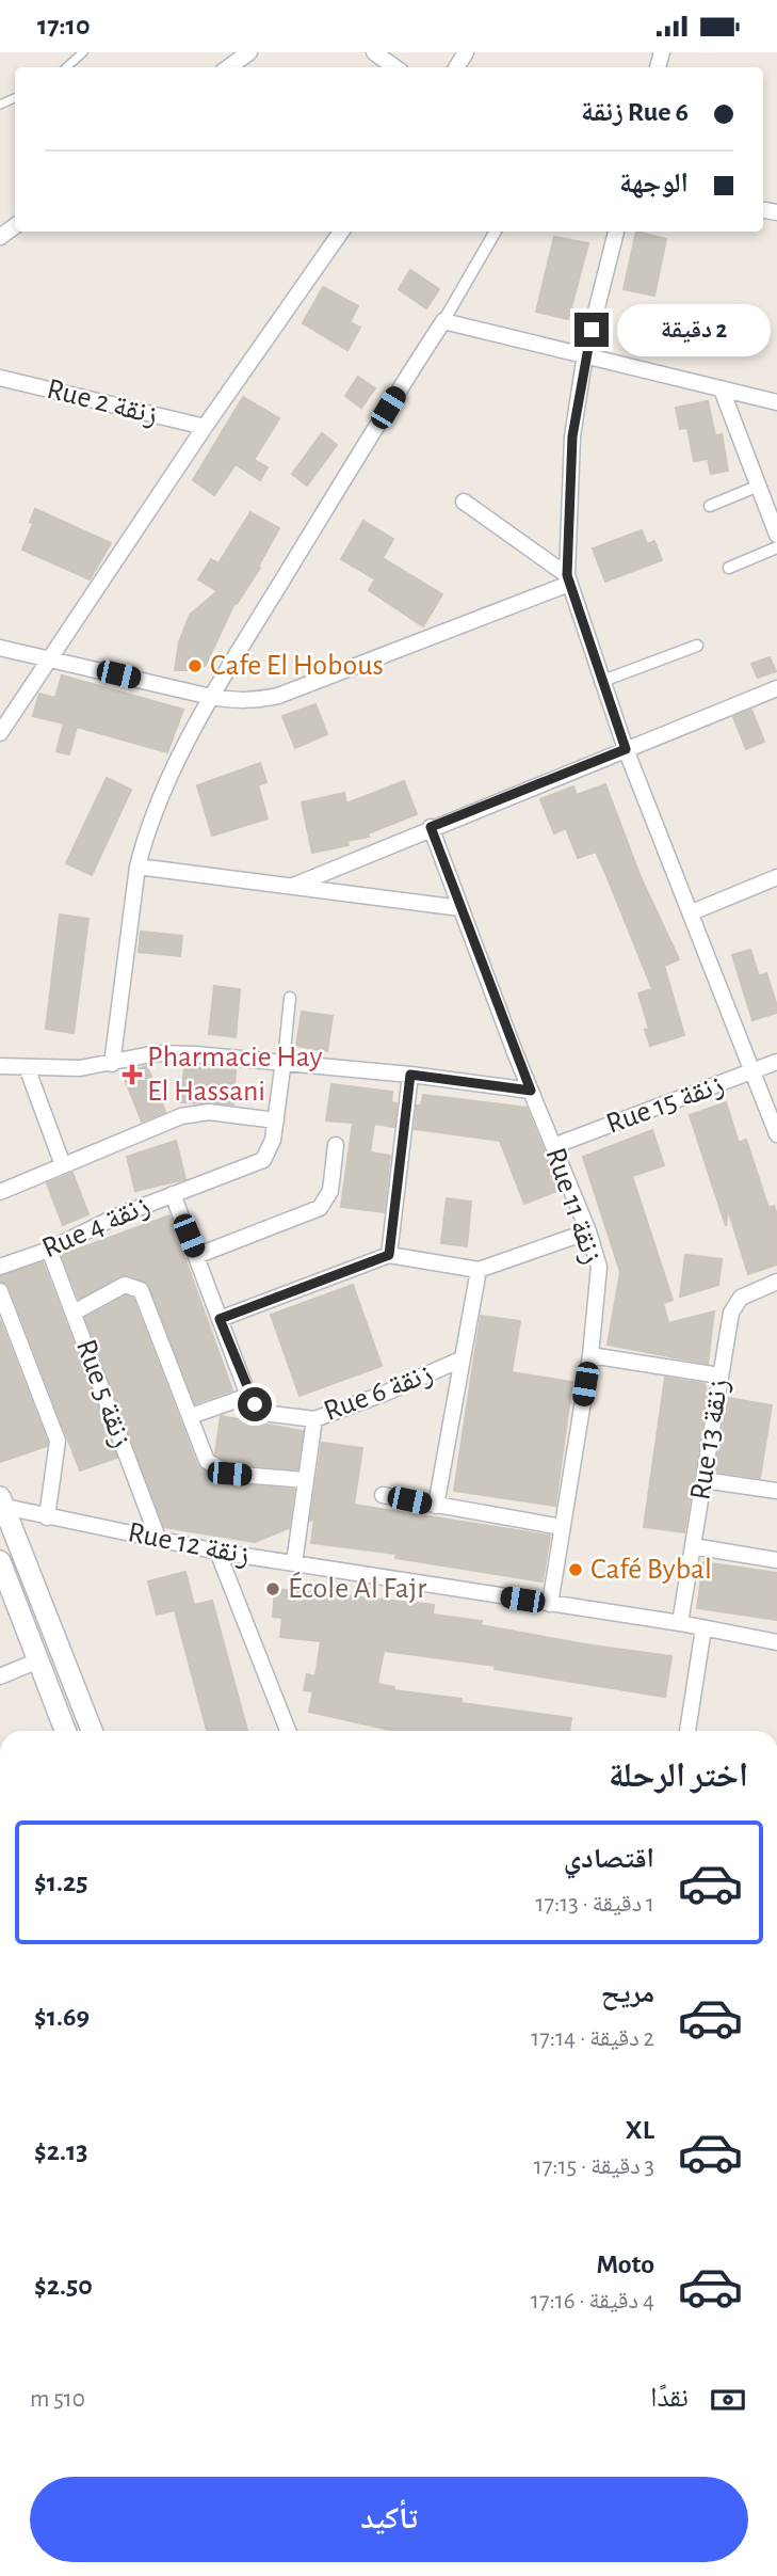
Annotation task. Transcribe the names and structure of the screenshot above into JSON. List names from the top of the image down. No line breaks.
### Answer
{"streets":{"street":["Rue 2 زنقة","Rue 15 زنقة","Rue 11 زنقة","Rue 4 زنقة","Rue 6 زنقة","Rue 5 زنقة","Rue 13 زنقة","Rue 12 زنقة"]},"crossings":[["Rue 15 زنقة","Rue 11 زنقة"],["Rue 11 زنقة","Rue 12 زنقة"],["Rue 4 زنقة","Rue 5 زنقة"],["Rue 5 زنقة","Rue 12 زنقة"],["Rue 13 زنقة","Rue 12 زنقة"]],"places":{"other":["Cafe El Hobous","Café Bybal","École Al Fajr"],"health":["Pharmacie Hay El Hassani"]},"page":{"status":"17:10","banner":["Rue 6 زنقة","الوجهة"],"bubble":"2 دقيقة","heading":"اختر الرحلة","list":[{"name":"اقتصادي","note":"1 دقيقة · 17:13","value":"$1.25"},{"name":"مريح","note":"2 دقيقة · 17:14","value":"$1.69"},{"name":"XL","note":"3 دقيقة · 17:15","value":"$2.13"},{"name":"Moto","note":"4 دقيقة · 17:16","value":"$2.50"}],"pay":["نقدًا","510 m"],"buttons":"تأكيد"}}
